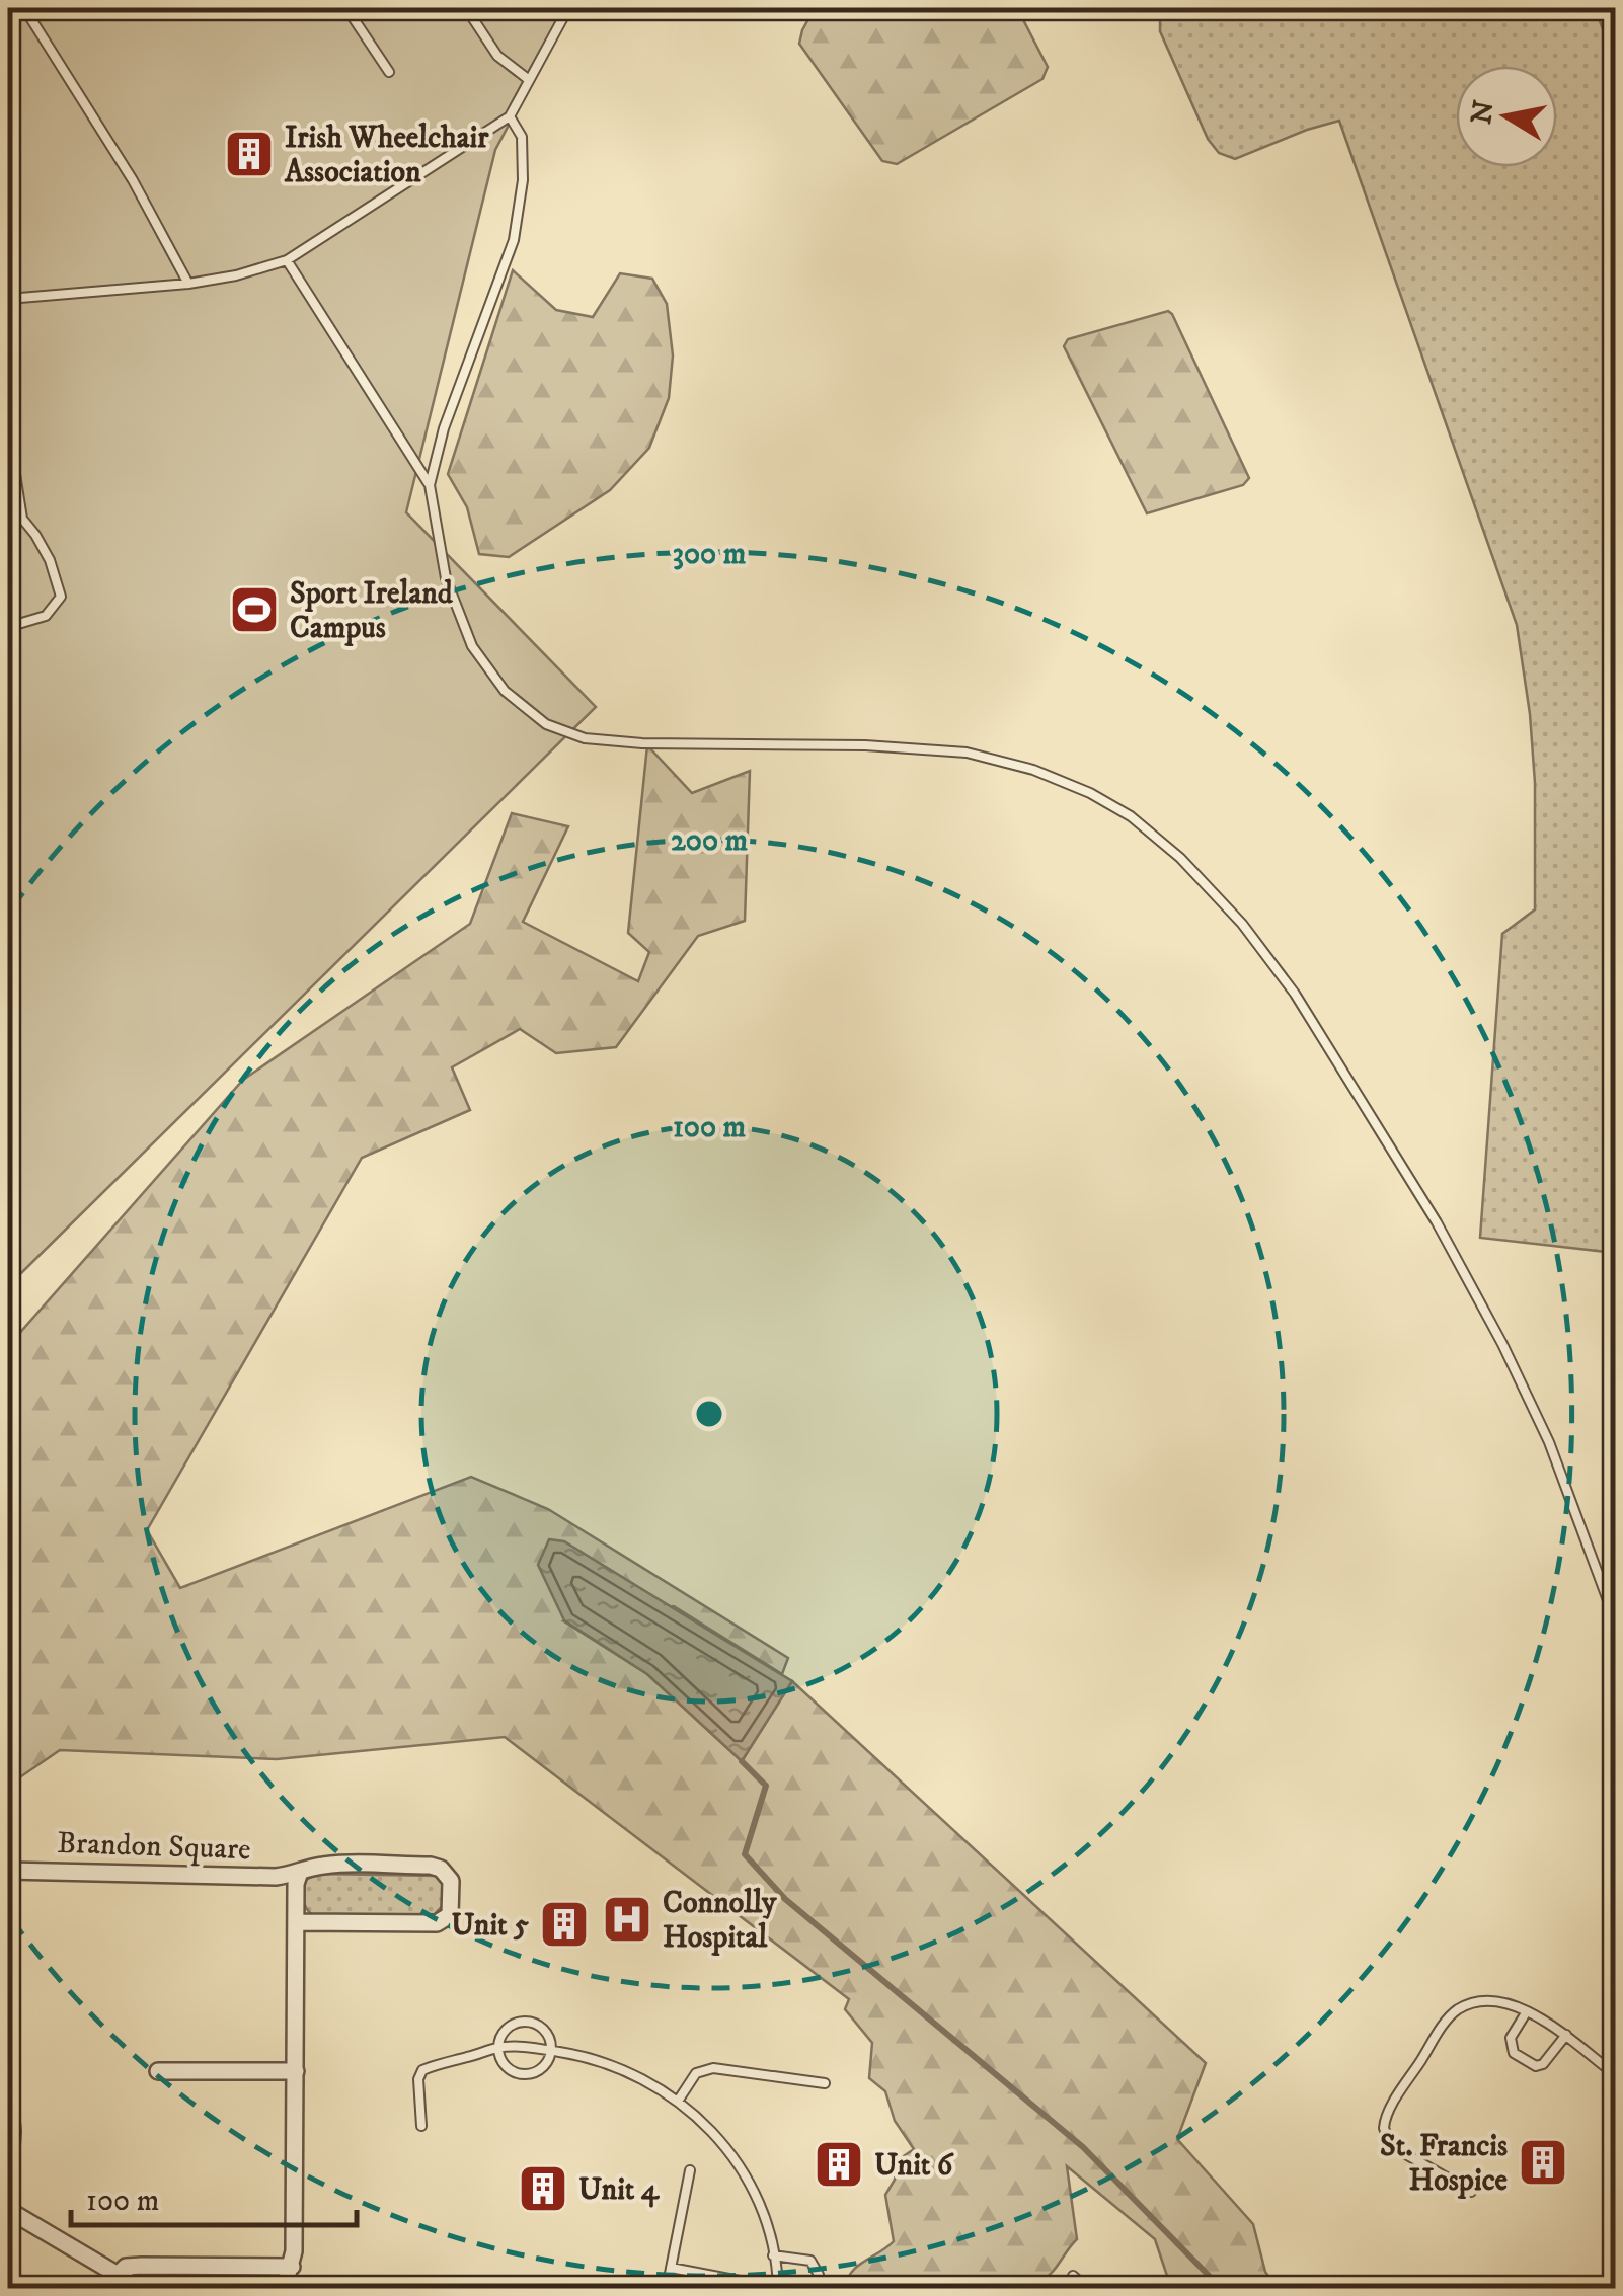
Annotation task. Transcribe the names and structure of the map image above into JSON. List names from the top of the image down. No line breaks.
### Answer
{"streets":{"street":["Brandon Square"]},"places":{"building":["Irish Wheelchair Association","Unit 5","St. Francis Hospice","Unit 6","Unit 4"],"sports":["Sport Ireland Campus"],"hospital":["Connolly Hospital"]},"scale_bar":"100 m","north":"left","rings":["300 m","200 m","100 m"]}
